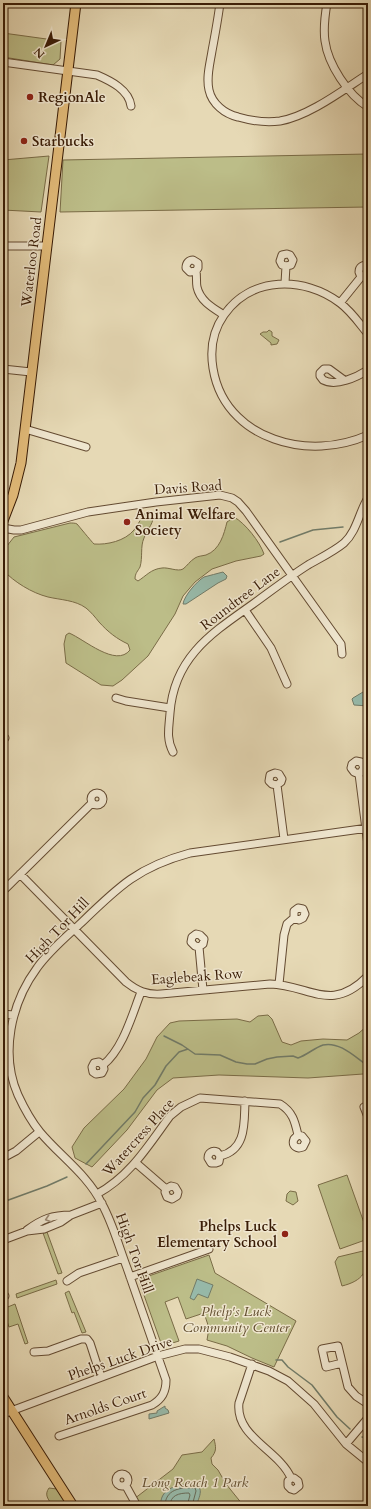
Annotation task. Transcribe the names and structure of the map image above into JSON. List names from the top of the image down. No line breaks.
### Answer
{"streets":{"main road":["Waterloo Road"],"street":["Davis Road","Roundtree Lane","High Tor Hill","Eaglebeak Row","Watercress Place","Phelps Luck Drive","Arnolds Court"]},"crossings":[["Davis Road","Roundtree Lane"],["High Tor Hill","Eaglebeak Row"],["High Tor Hill","Watercress Place"],["High Tor Hill","Phelps Luck Drive"],["High Tor Hill","Arnolds Court"],["Phelps Luck Drive","Arnolds Court"]],"parks":["Phelp's Luck Community Center","Long Reach 1 Park"],"places":["RegionAle","Starbucks","Animal Welfare Society","Phelps Luck Elementary School"],"north":"bottom left"}
